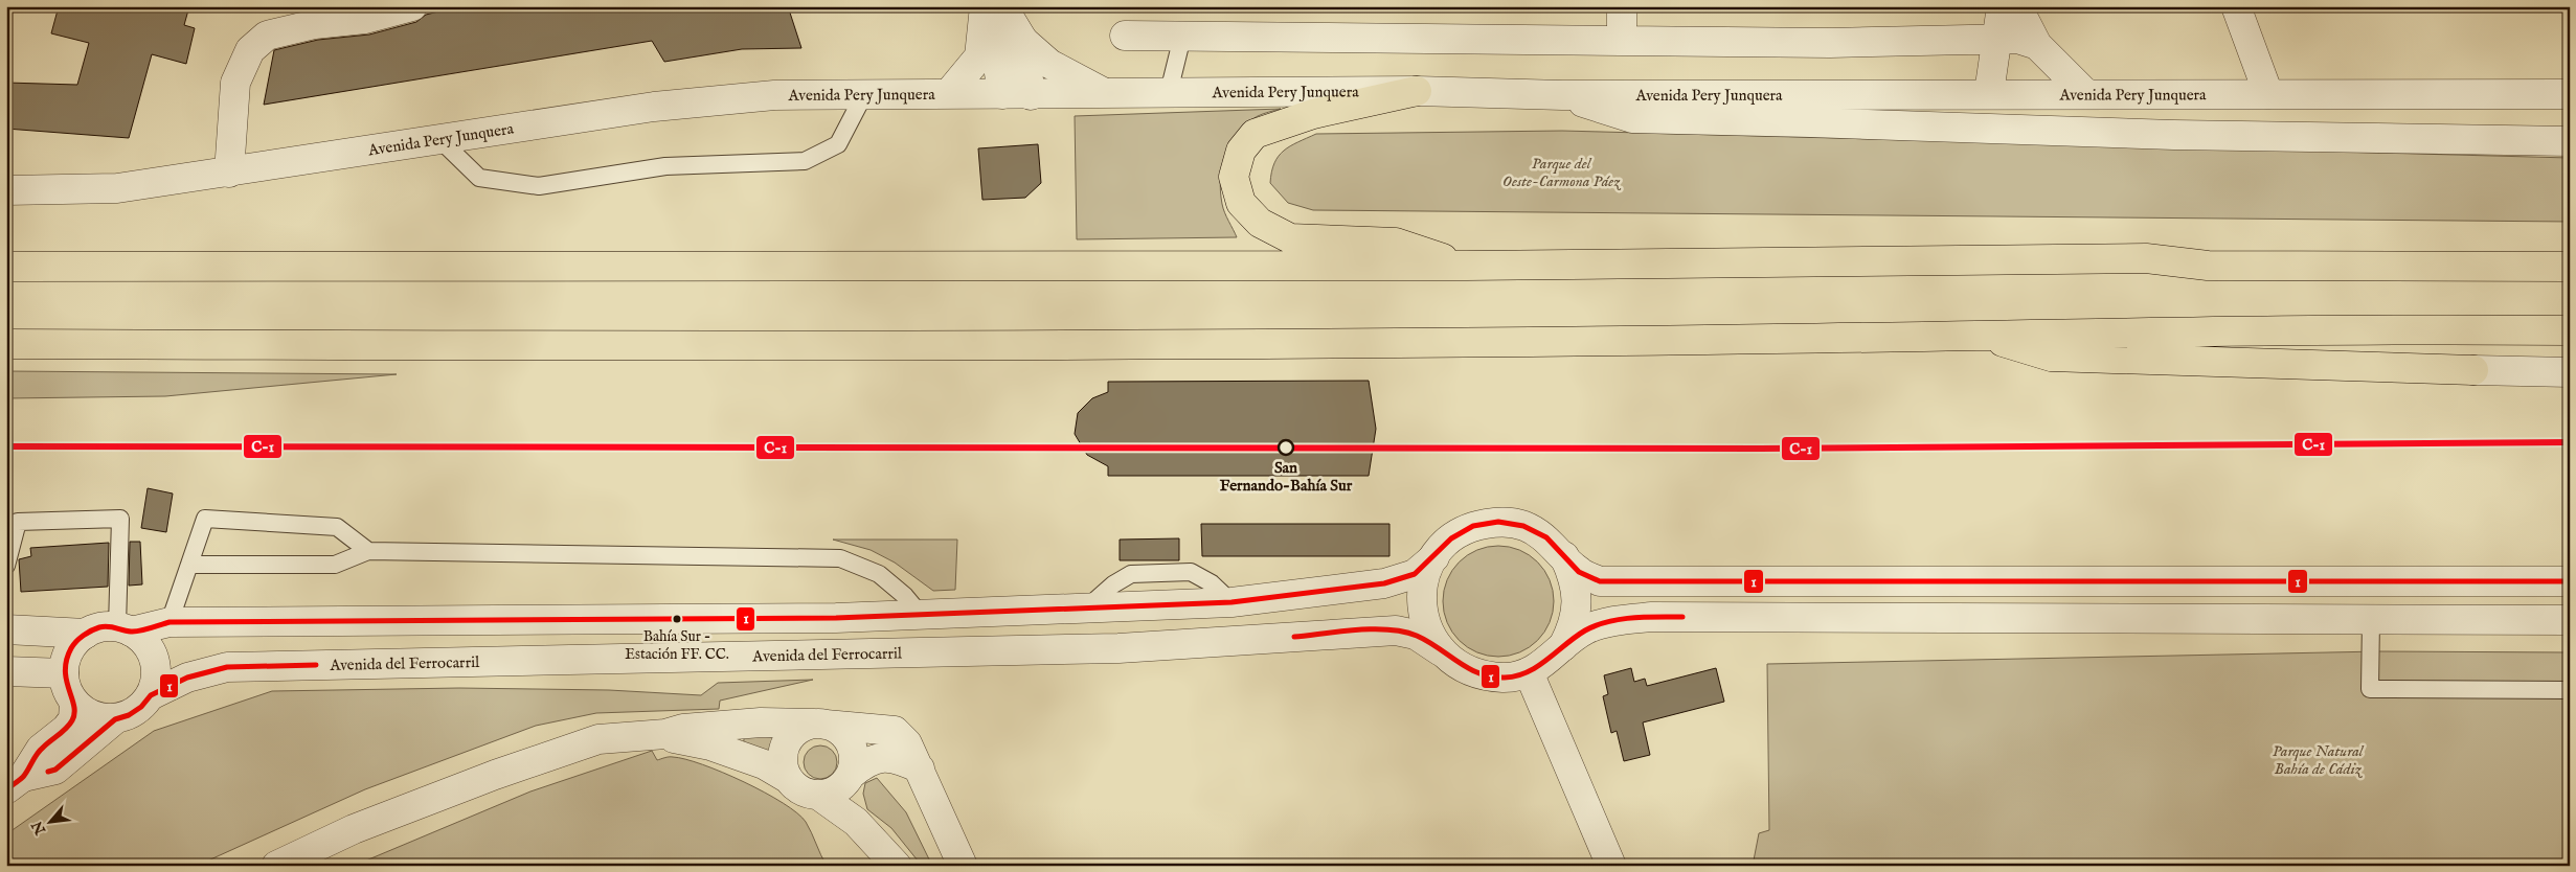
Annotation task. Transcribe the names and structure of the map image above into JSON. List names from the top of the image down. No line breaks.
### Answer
{"streets":{"street":["Avenida Pery Junquera","Avenida del Ferrocarril"]},"parks":["Parque del Oeste-Carmona Páez","Parque Natural Bahía de Cádiz"],"places":["San Fernando-Bahía Sur","Bahía Sur - Estación FF. CC."],"lines":["transit line C-1","transit line 1"],"north":"bottom left"}
